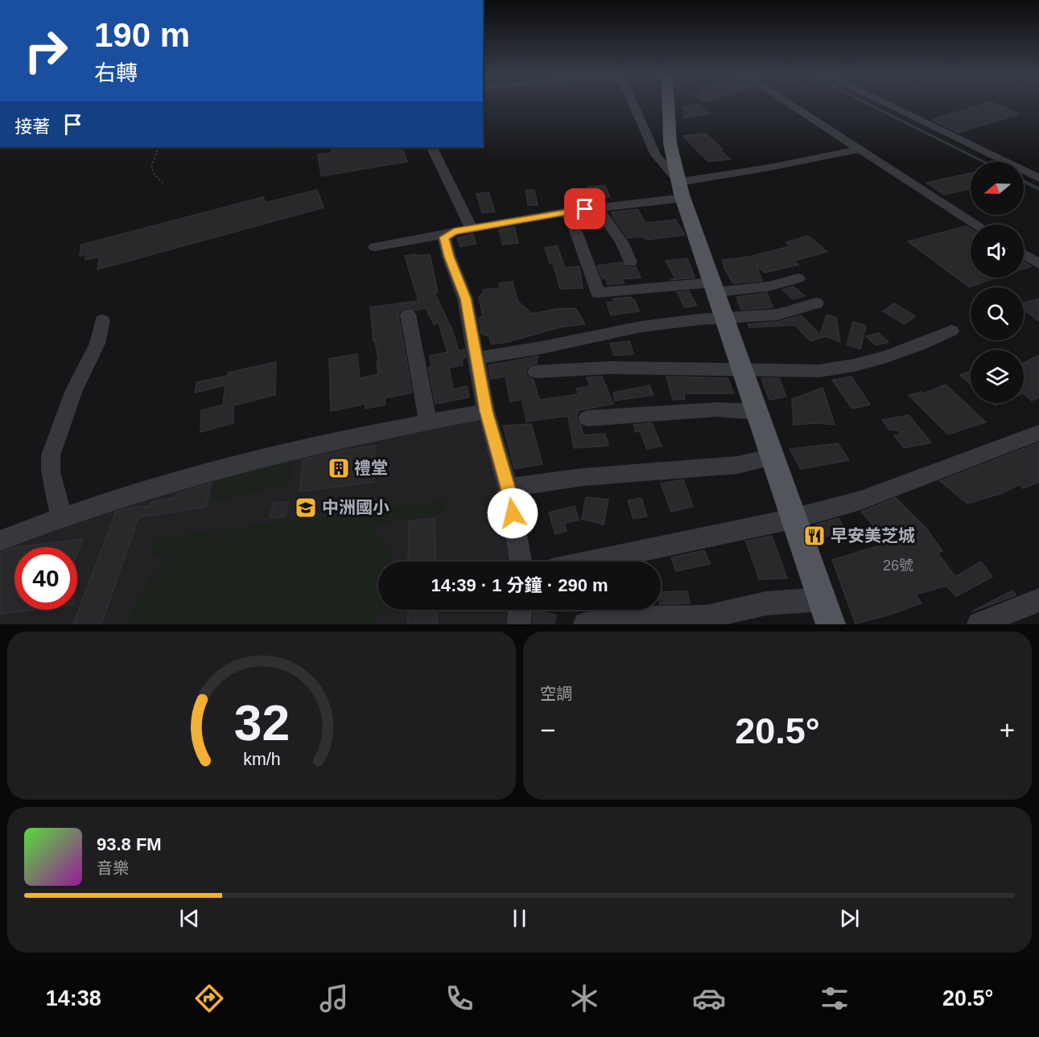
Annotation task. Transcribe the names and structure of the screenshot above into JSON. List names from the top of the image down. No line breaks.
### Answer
{"places":{"building":["禮堂"],"school or university":["中洲國小"],"restaurant":["早安美芝城"]},"house_numbers":["26號"],"north":"left","page":{"turn":["190 m","右轉"],"then":"接著","limit":"40","trip":"14:39 · 1 分鐘 · 290 m","tile":"空調","heat":["−","20.5°","+"],"song":["93.8 FM","音樂"],"tabs":["14:38","20.5°"],"gauge":["32","km/h"]}}
